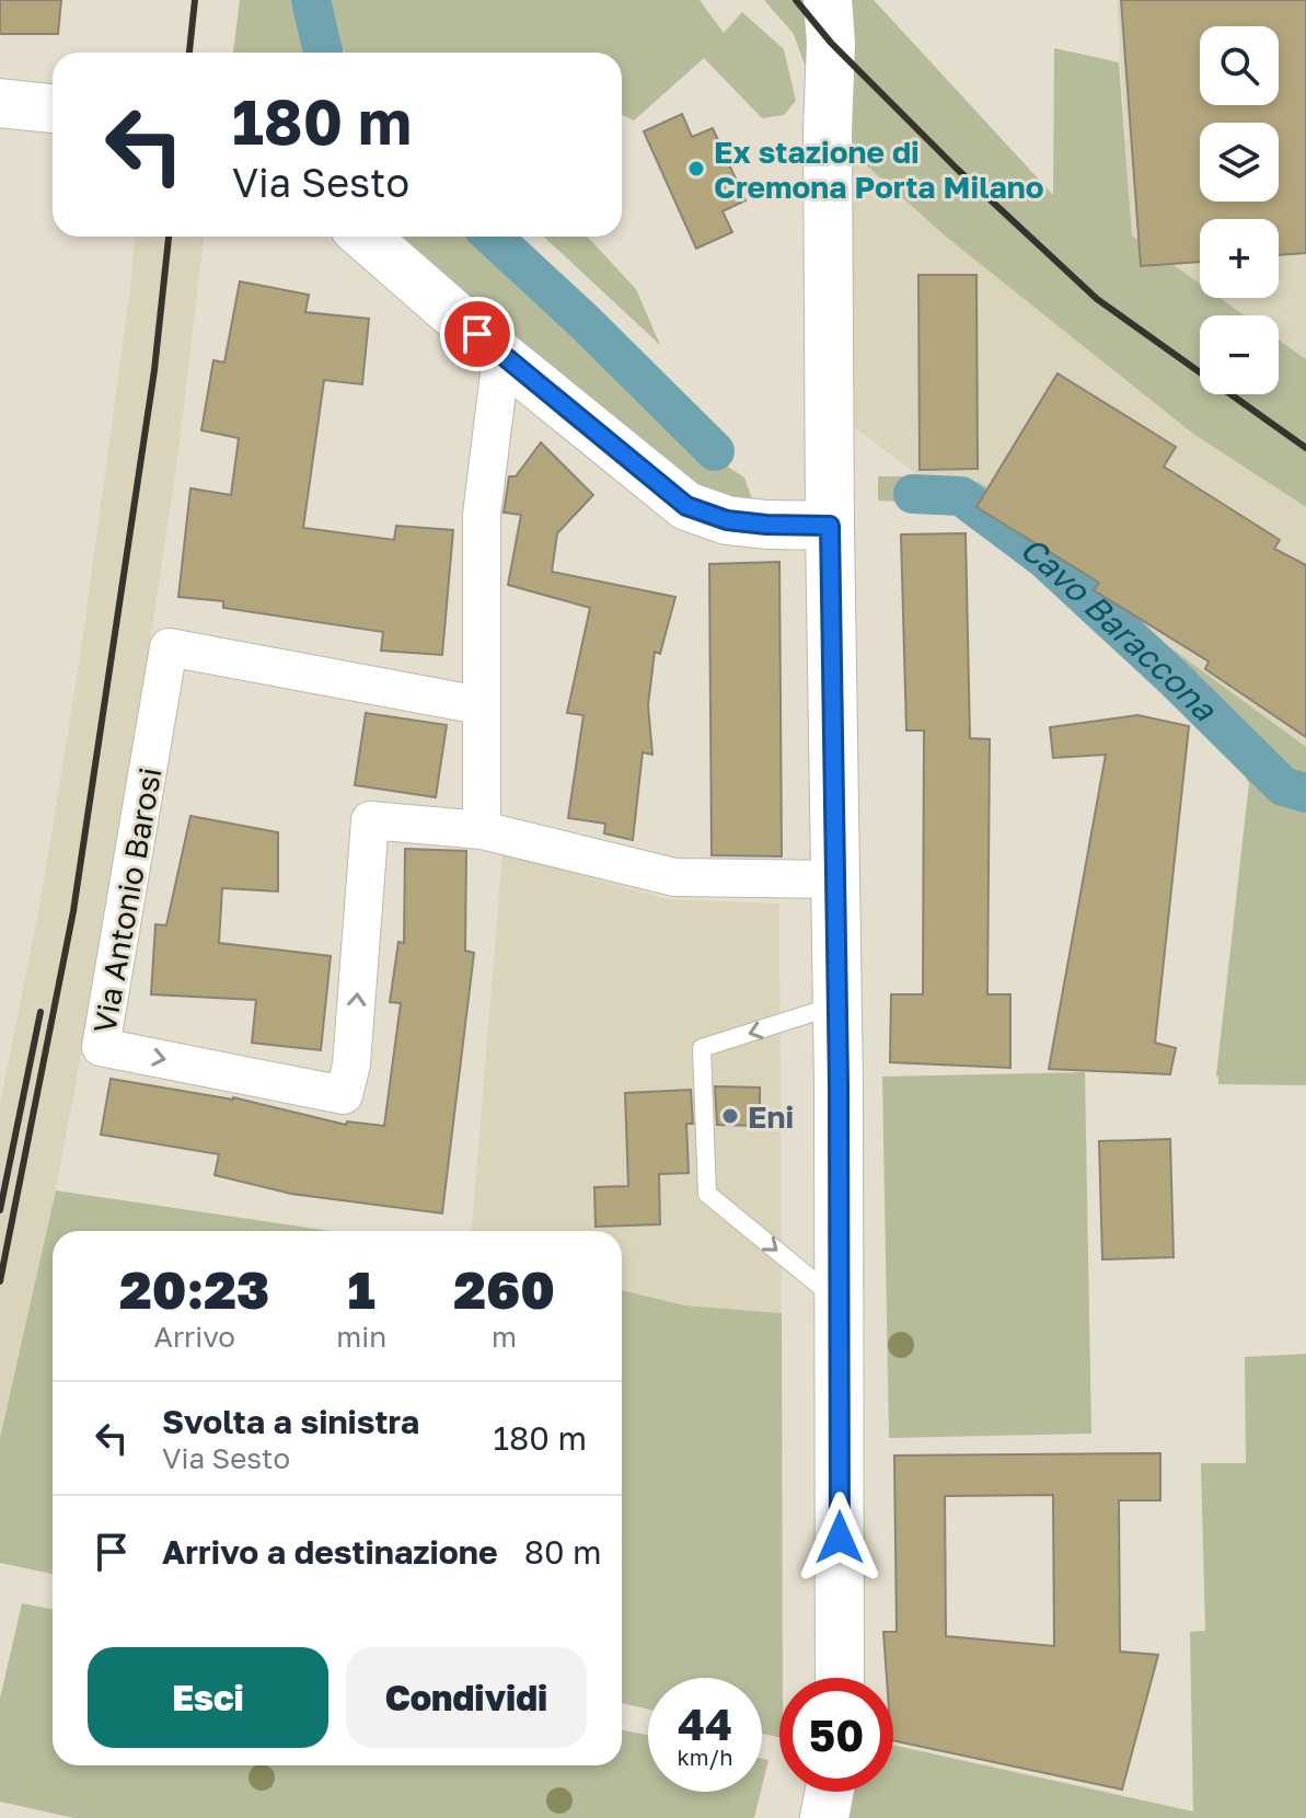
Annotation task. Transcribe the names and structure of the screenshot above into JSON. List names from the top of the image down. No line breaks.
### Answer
{"streets":{"street":["Via Antonio Barosi"]},"water":["Cavo Baraccona"],"places":["Ex stazione di Cremona Porta Milano","Eni"],"page":{"map_buttons":["+","−"],"turn":["180 m","Via Sesto"],"eta":["20:23","Arrivo","1","min","260","m"],"list":[{"name":"Svolta a sinistra","note":"Via Sesto","value":"180 m"},{"name":"Arrivo a destinazione","value":"80 m"}],"buttons":["Esci","Condividi"],"speed":"44 km/h","limit":"50"}}
